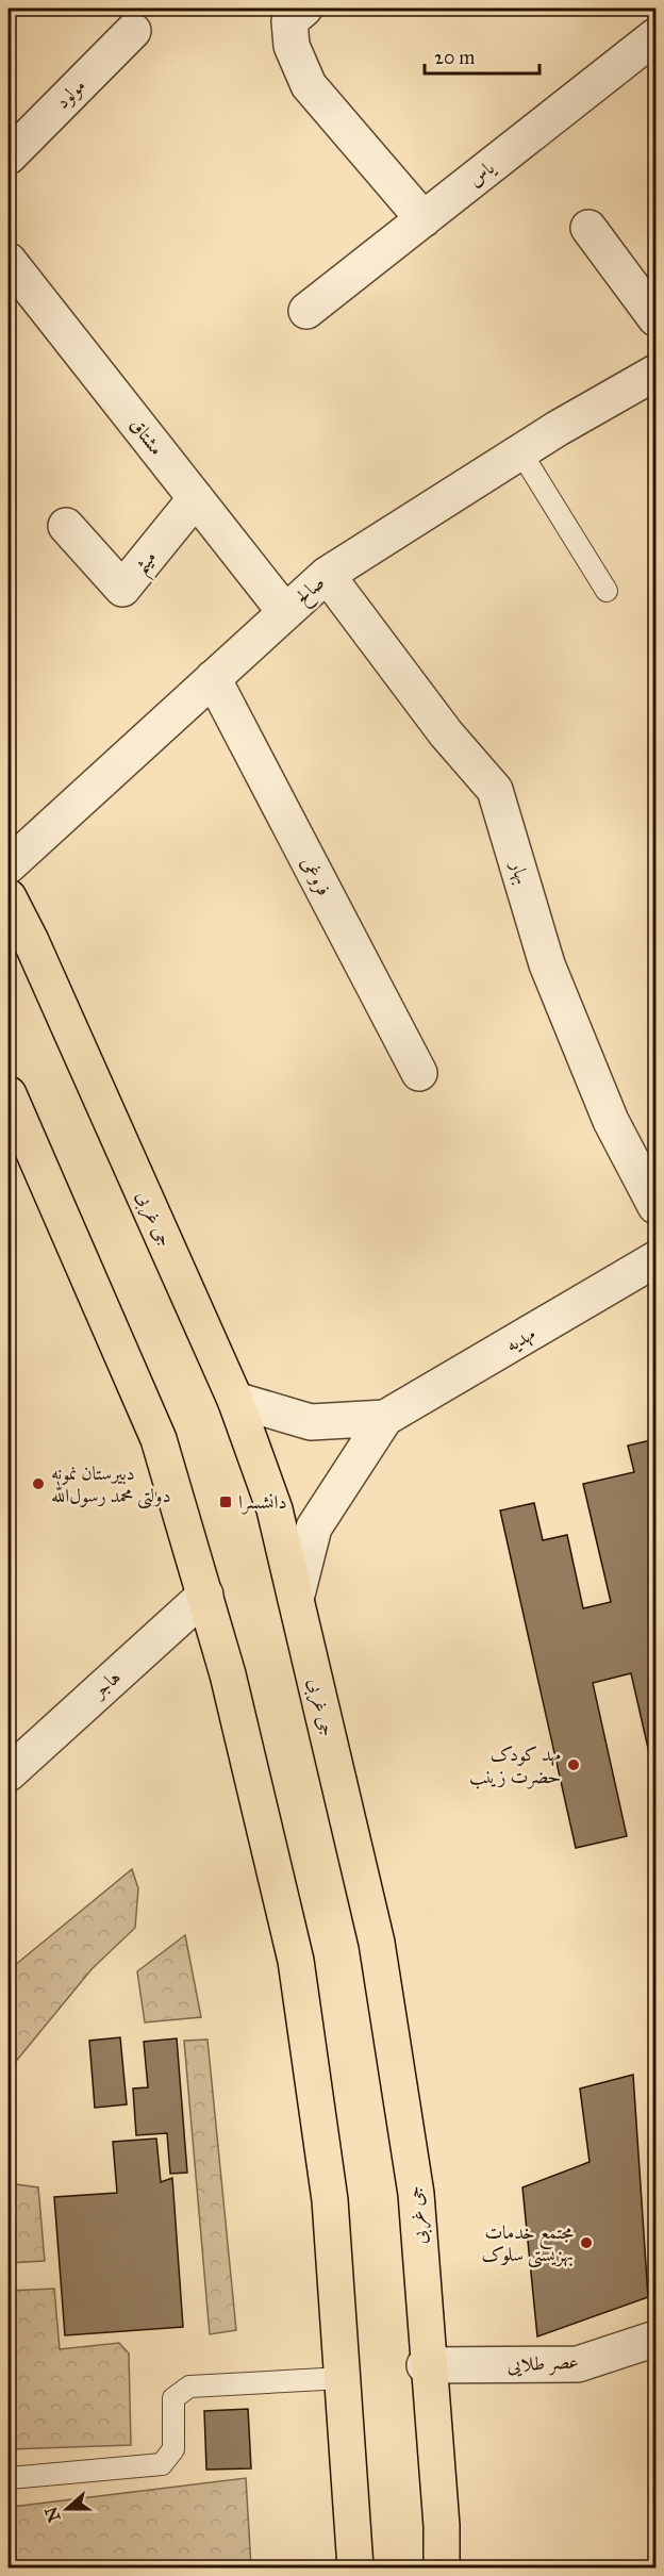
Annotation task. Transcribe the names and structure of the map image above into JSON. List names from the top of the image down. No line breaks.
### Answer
{"streets":{"main road":["جی غربی"],"street":["مولود","یاس","مشتاق","میثم","صالح","بهار","فروغی","مهدیه","هاجر","عصر طلایی"]},"crossings":[["مشتاق","میثم"],["مشتاق","صالح"],["صالح","بهار"],["صالح","فروغی"],["جی غربی","عصر طلایی"]],"places":{"other":["دبیرستان نمونه دولتی محمد رسول‌الله","مهد کودک حضرت زینب","مجتمع خدمات بهزیستی سلوک"],"transit":["دانشسرا"]},"scale_bar":"20 m","north":"left"}
